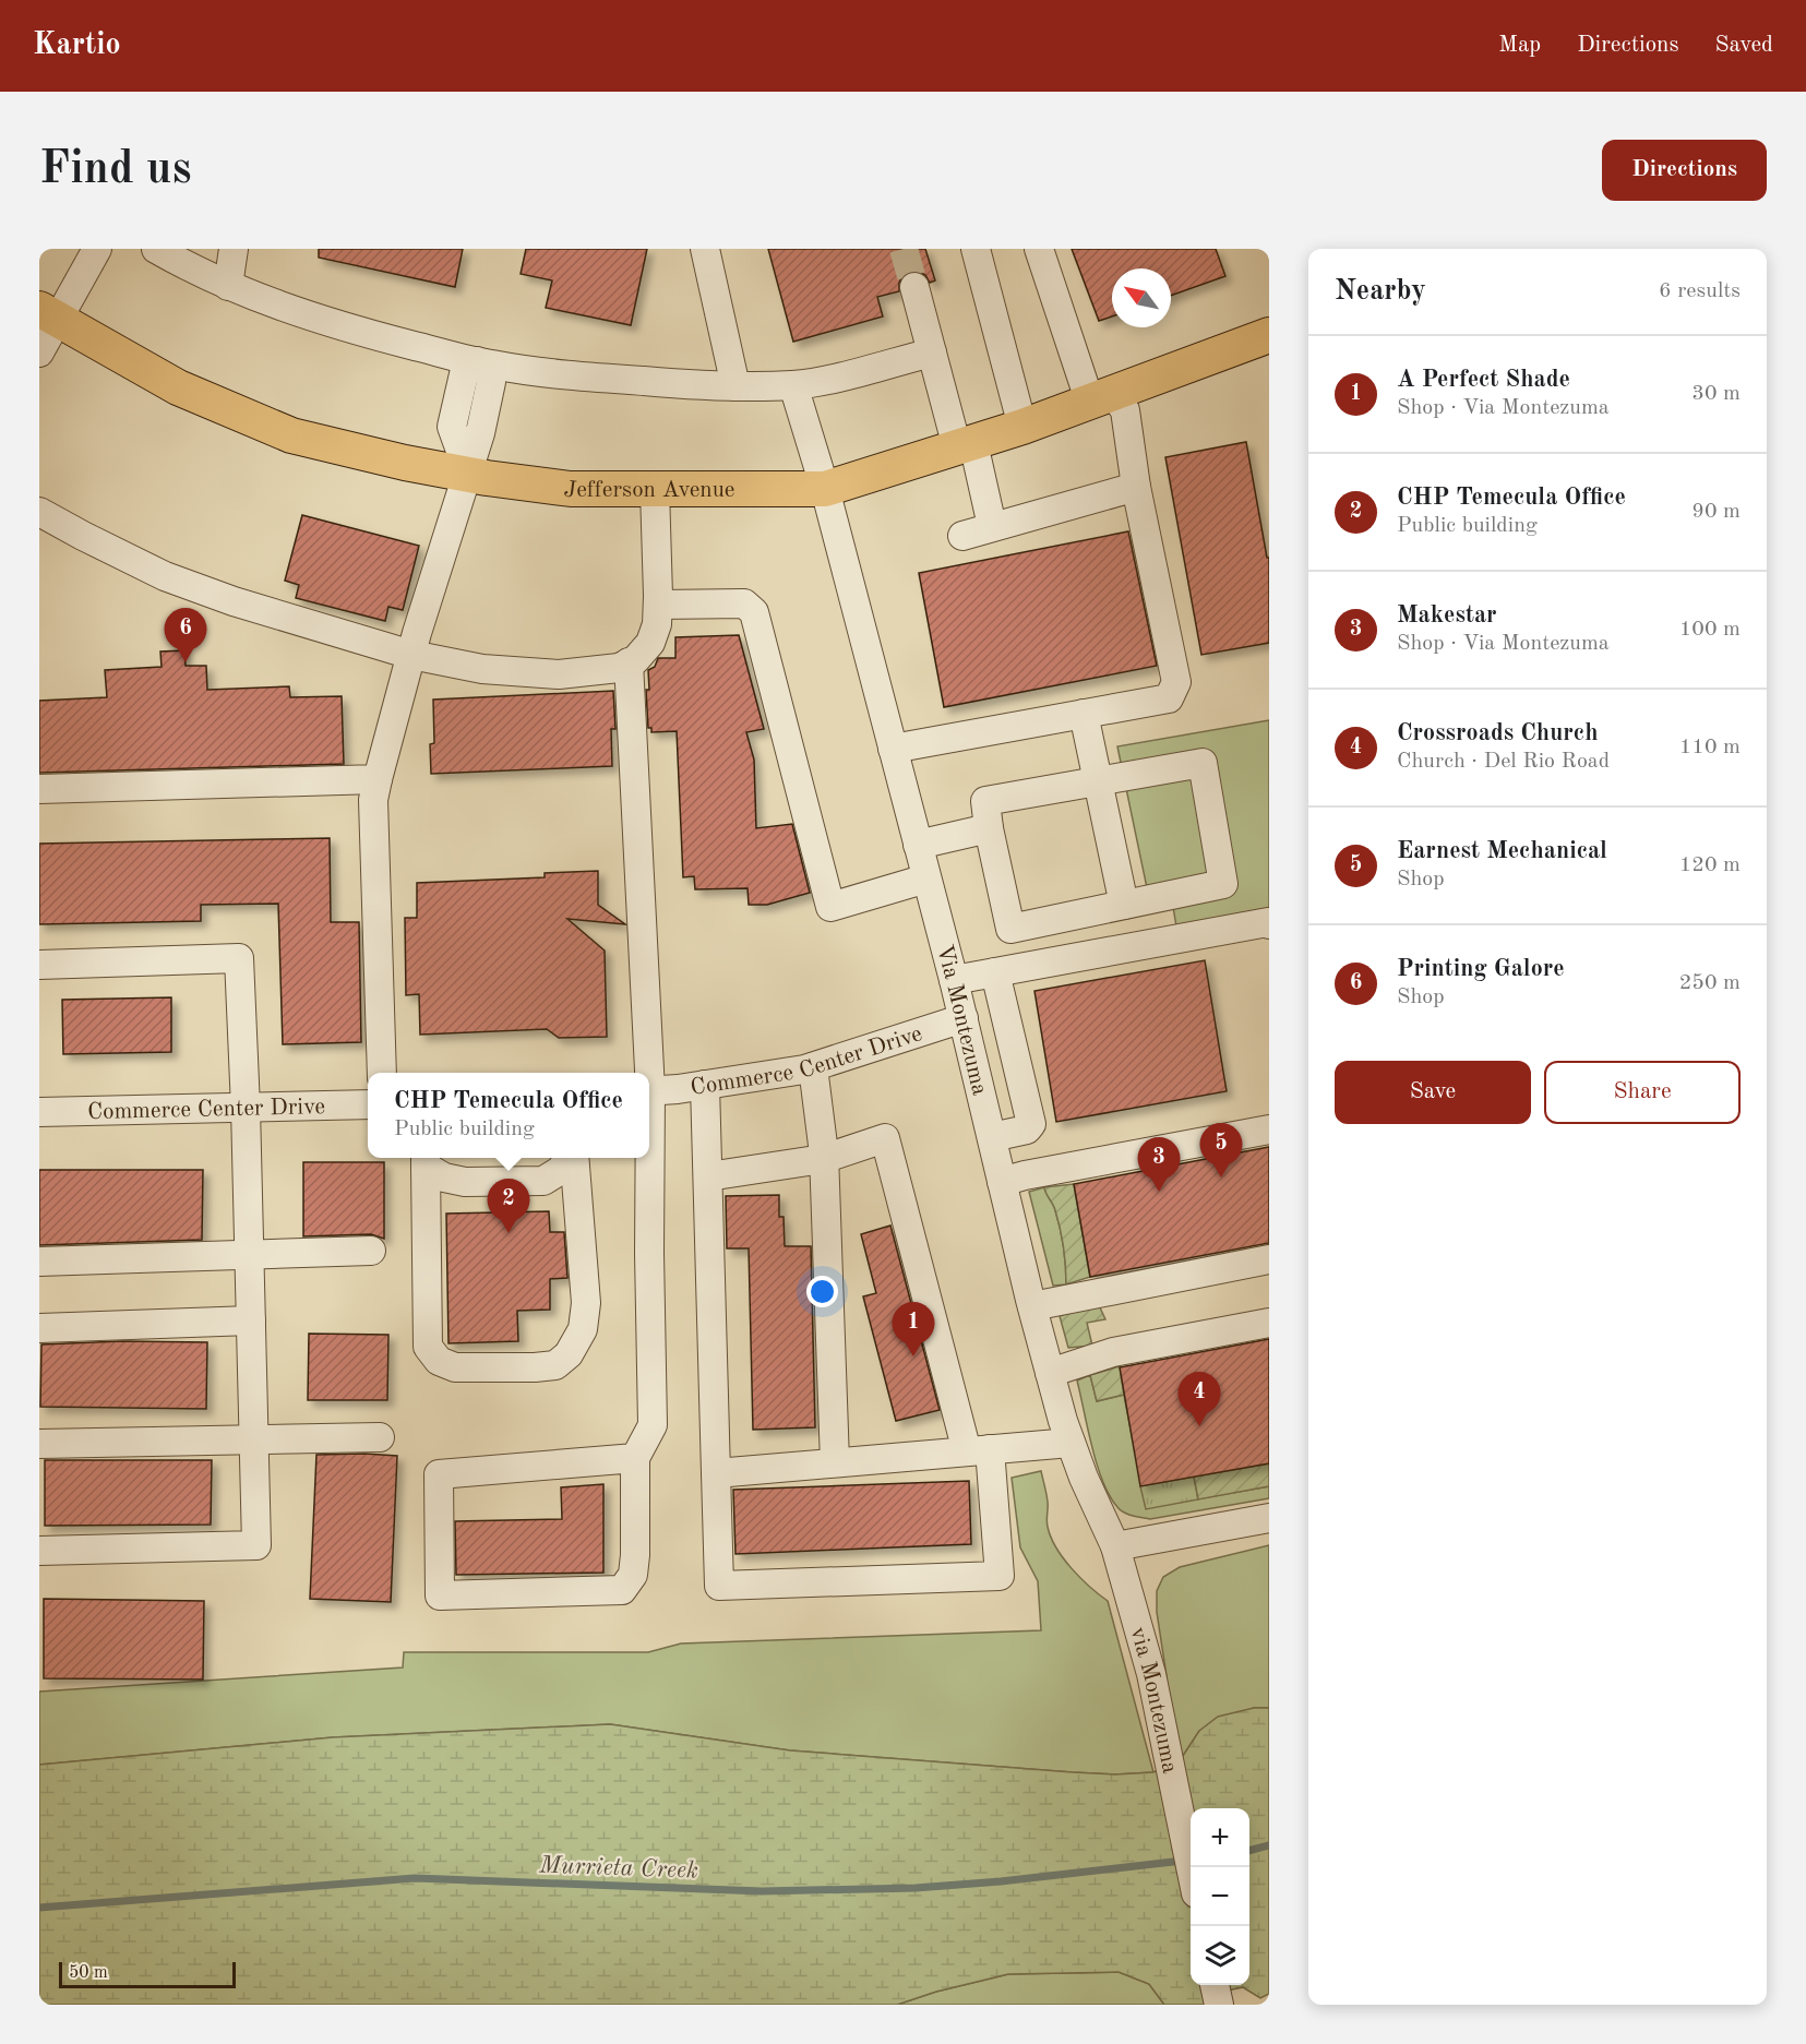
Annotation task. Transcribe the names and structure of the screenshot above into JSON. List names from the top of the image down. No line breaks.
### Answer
{"streets":{"main road":["Jefferson Avenue"],"street":["Via Montezuma","Commerce Center Drive","via Montezuma"]},"crossings":[["Jefferson Avenue","Via Montezuma"],["Via Montezuma","Commerce Center Drive"],["Via Montezuma","via Montezuma"]],"water":["Murrieta Creek"],"scale_bar":"50 m","north":"top left","page":{"header":"Kartio","nav":["Map","Directions","Saved"],"buttons":["Directions",["Save","Share"]],"title":"Find us","heading":["Nearby","6 results"],"list":[{"mark":"1","name":"A Perfect Shade","note":"Shop · Via Montezuma","value":"30 m"},{"mark":"2","name":"CHP Temecula Office","note":"Public building","value":"90 m"},{"mark":"3","name":"Makestar","note":"Shop · Via Montezuma","value":"100 m"},{"mark":"4","name":"Crossroads Church","note":"Church · Del Rio Road","value":"110 m"},{"mark":"5","name":"Earnest Mechanical","note":"Shop","value":"120 m"},{"mark":"6","name":"Printing Galore","note":"Shop","value":"250 m"}],"pins":["6","5","3","2","1","4"],"popup":["CHP Temecula Office","Public building"],"map_buttons":["+","−"],"scale":"50 m"}}
